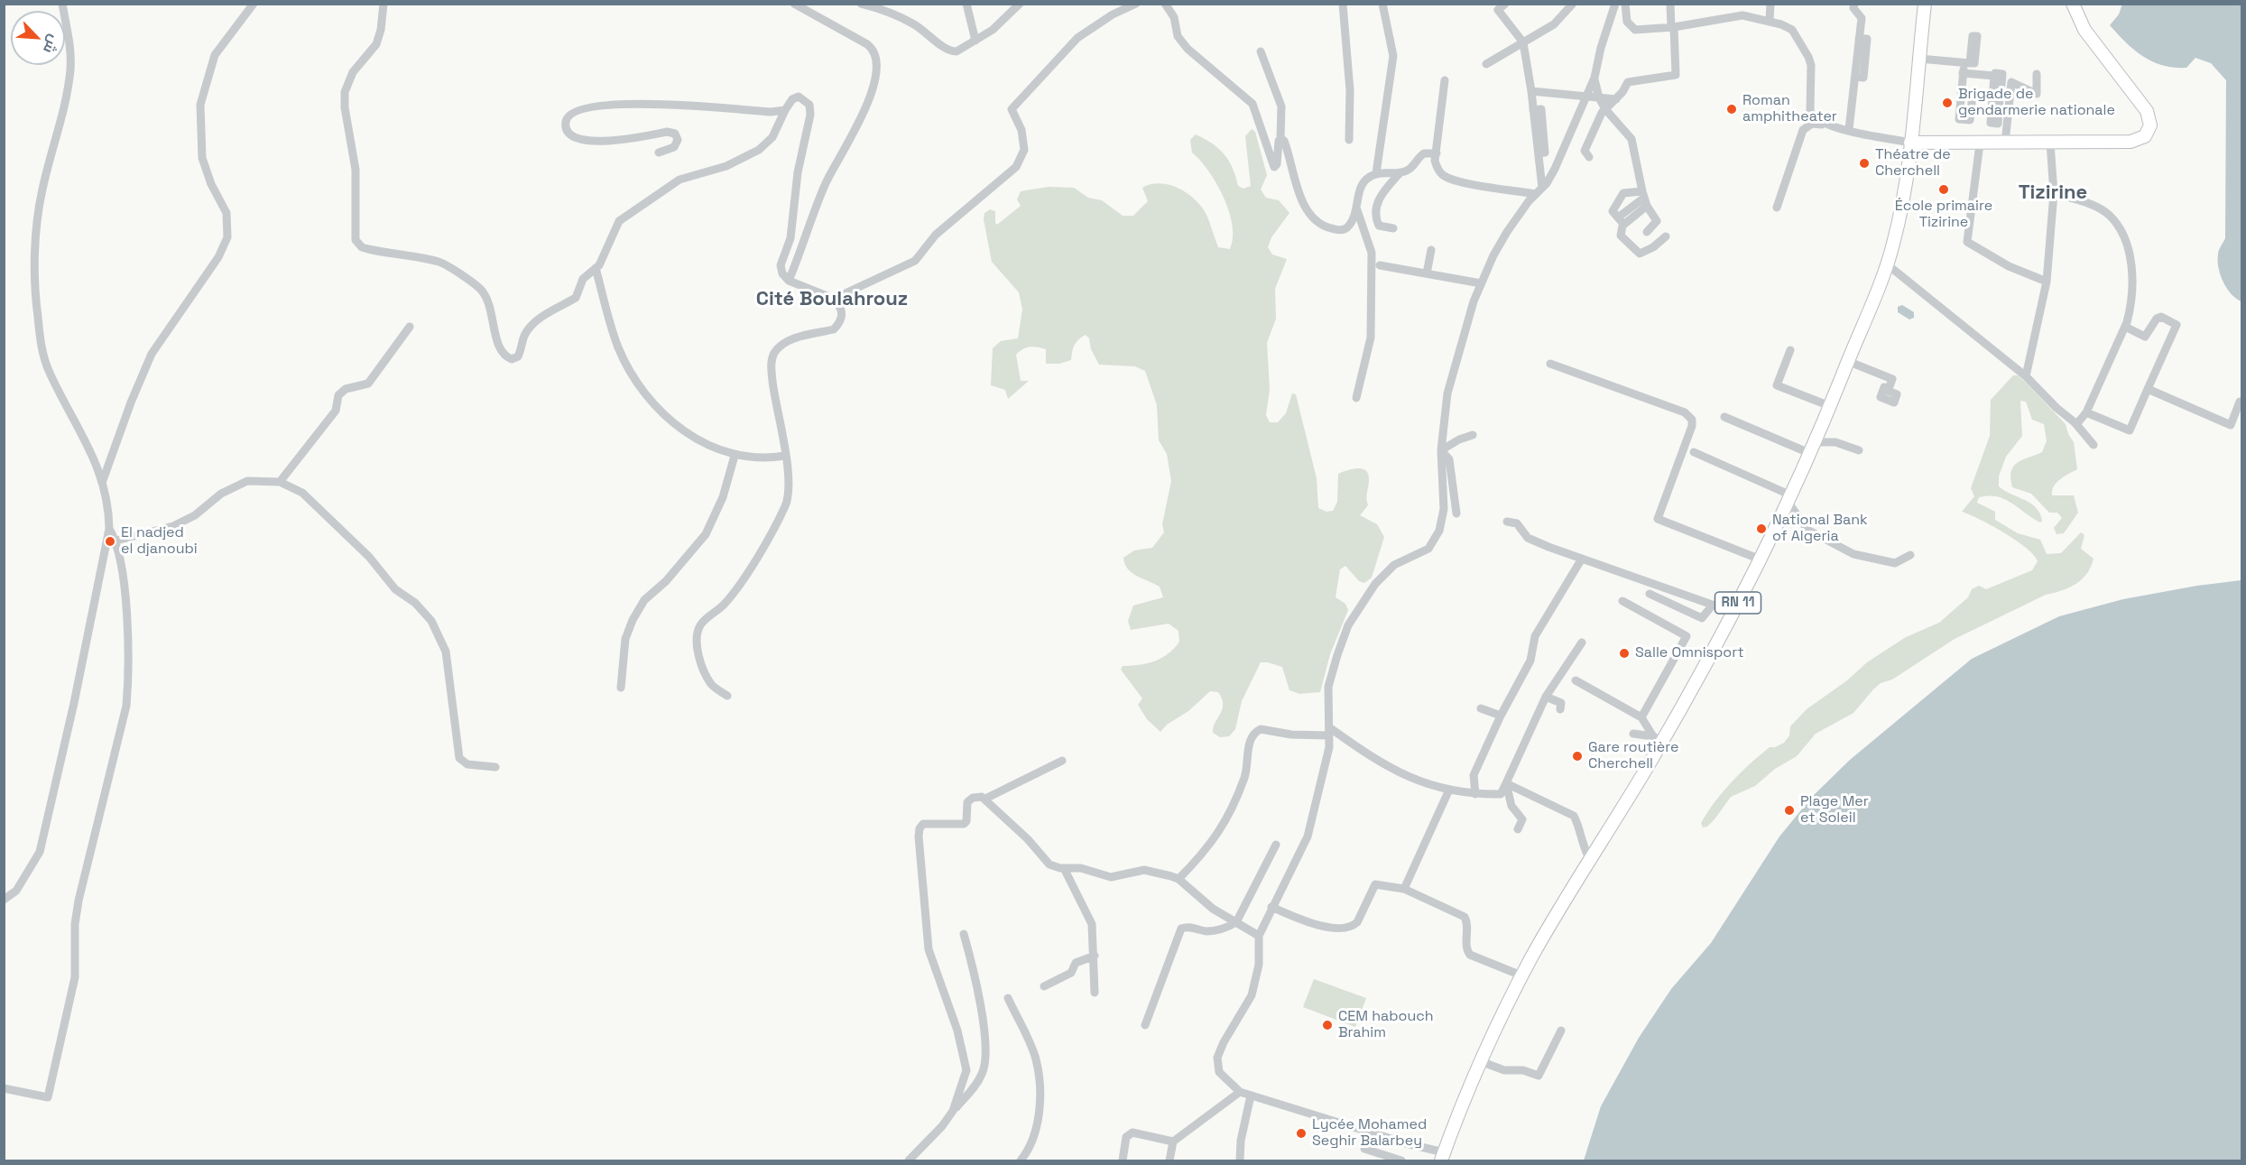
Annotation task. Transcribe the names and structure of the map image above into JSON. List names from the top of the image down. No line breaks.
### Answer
{"streets":{"main road":["RN 11"]},"districts":["Tizirine","Cité Boulahrouz"],"places":["Brigade de gendarmerie nationale","Roman amphitheater","Théatre de Cherchell","École primaire Tizirine","National Bank of Algeria","El nadjed el djanoubi","Salle Omnisport","Gare routière Cherchell","Plage Mer et Soleil","CEM habouch Brahim","Lycée Mohamed Seghir Balarbey"],"north":"bottom right"}
